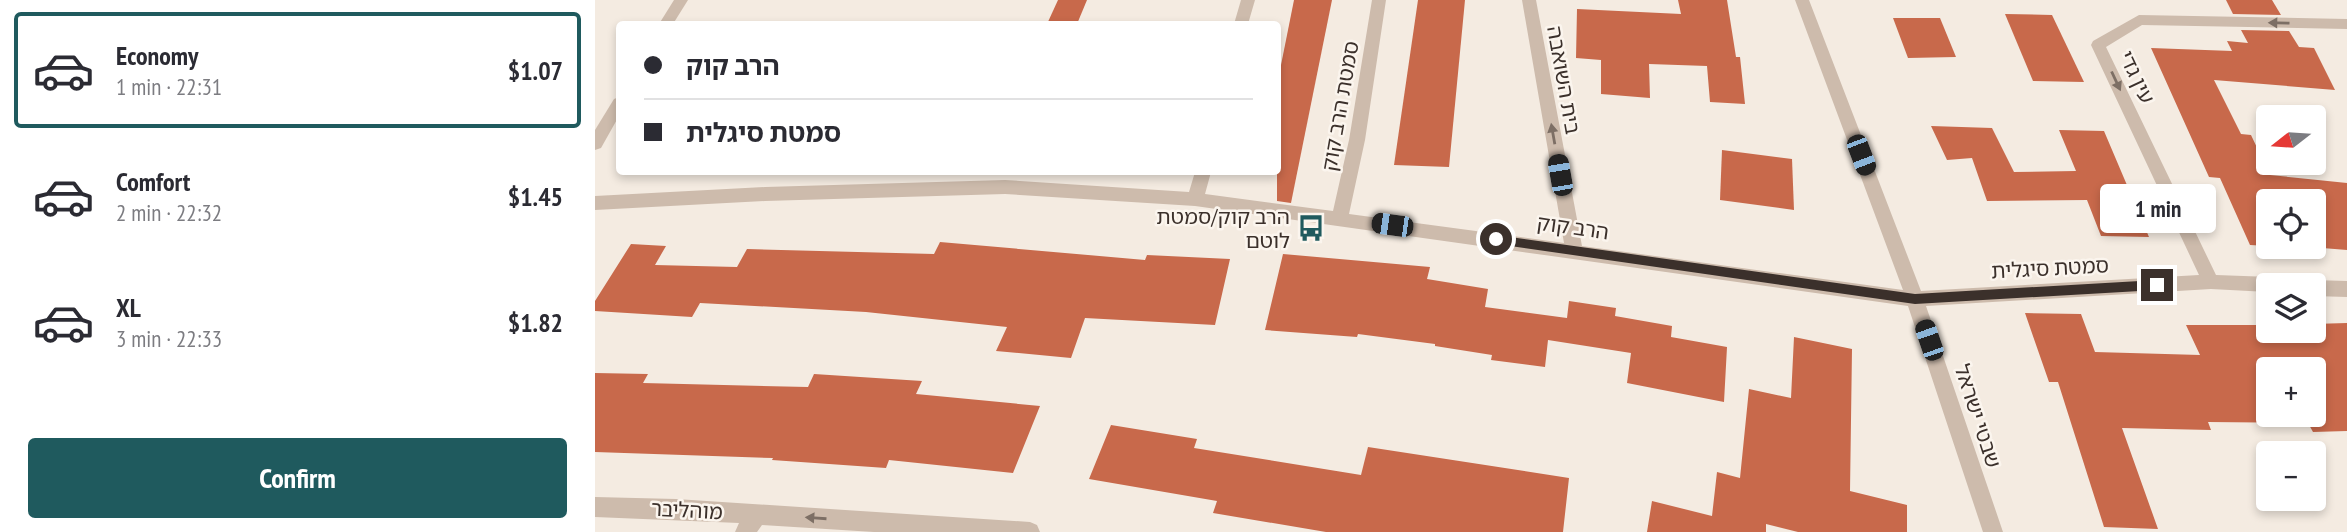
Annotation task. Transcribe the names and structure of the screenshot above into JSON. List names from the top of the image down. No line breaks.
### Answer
{"streets":{"street":["עין גדי","בית השואבה","סמטת הרב קוק","הרב קוק","סמטת סיגלית","שבטי ישראל","מוהליבר"]},"crossings":[["עין גדי","סמטת סיגלית"],["בית השואבה","הרב קוק"],["סמטת הרב קוק","הרב קוק"],["הרב קוק","סמטת סיגלית"],["הרב קוק","שבטי ישראל"],["סמטת סיגלית","שבטי ישראל"]],"one_way":["בית השואבה","מוהליבר"],"places":{"bus stop":["הרב קוק/סמטת לוטם"]},"north":"left","page":{"list":[{"name":"Economy","note":"1 min · 22:31","value":"$1.07"},{"name":"Comfort","note":"2 min · 22:32","value":"$1.45"},{"name":"XL","note":"3 min · 22:33","value":"$1.82"}],"banner":["הרב קוק","סמטת סיגלית"],"map_buttons":["+","−"],"bubble":"1 min","buttons":"Confirm"}}
